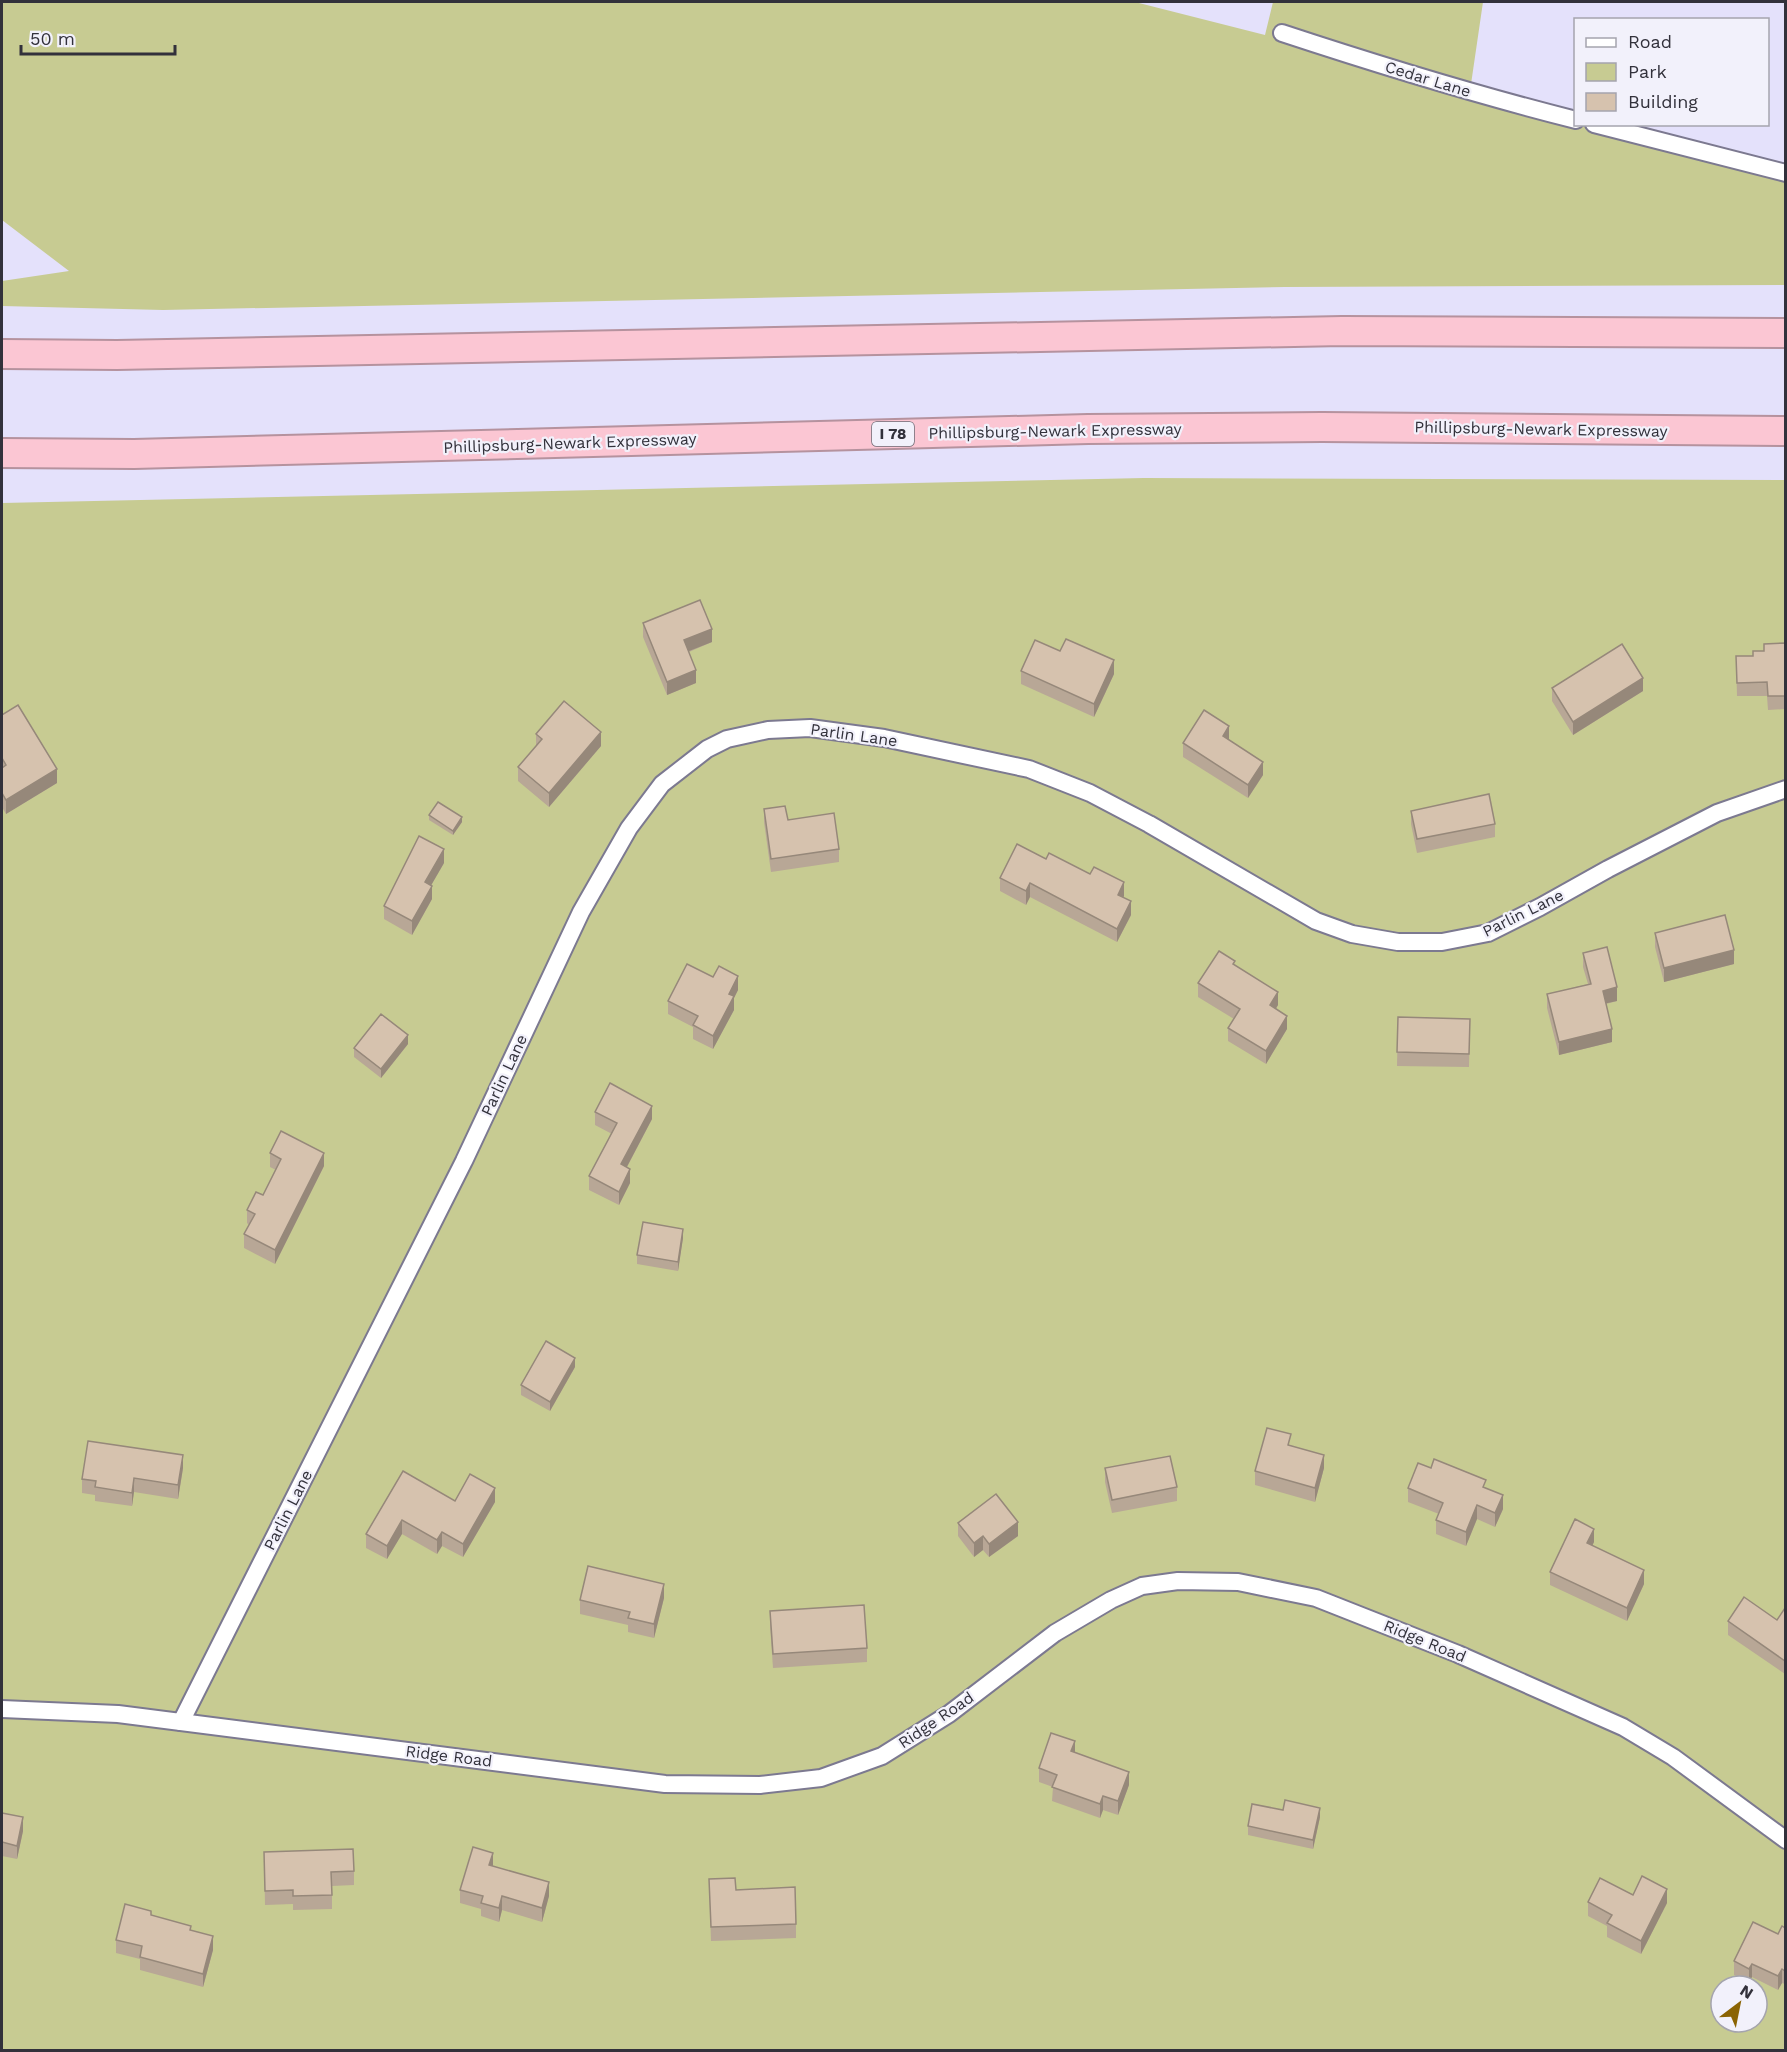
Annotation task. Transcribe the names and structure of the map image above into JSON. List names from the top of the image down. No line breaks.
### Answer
{"streets":{"highway":["Phillipsburg-Newark Expressway","I 78"],"street":["Cedar Lane","Parlin Lane","Ridge Road"]},"crossings":[["Parlin Lane","Ridge Road"]],"legend":["Road","Park","Building"],"scale_bar":"50 m","north":"top right"}
